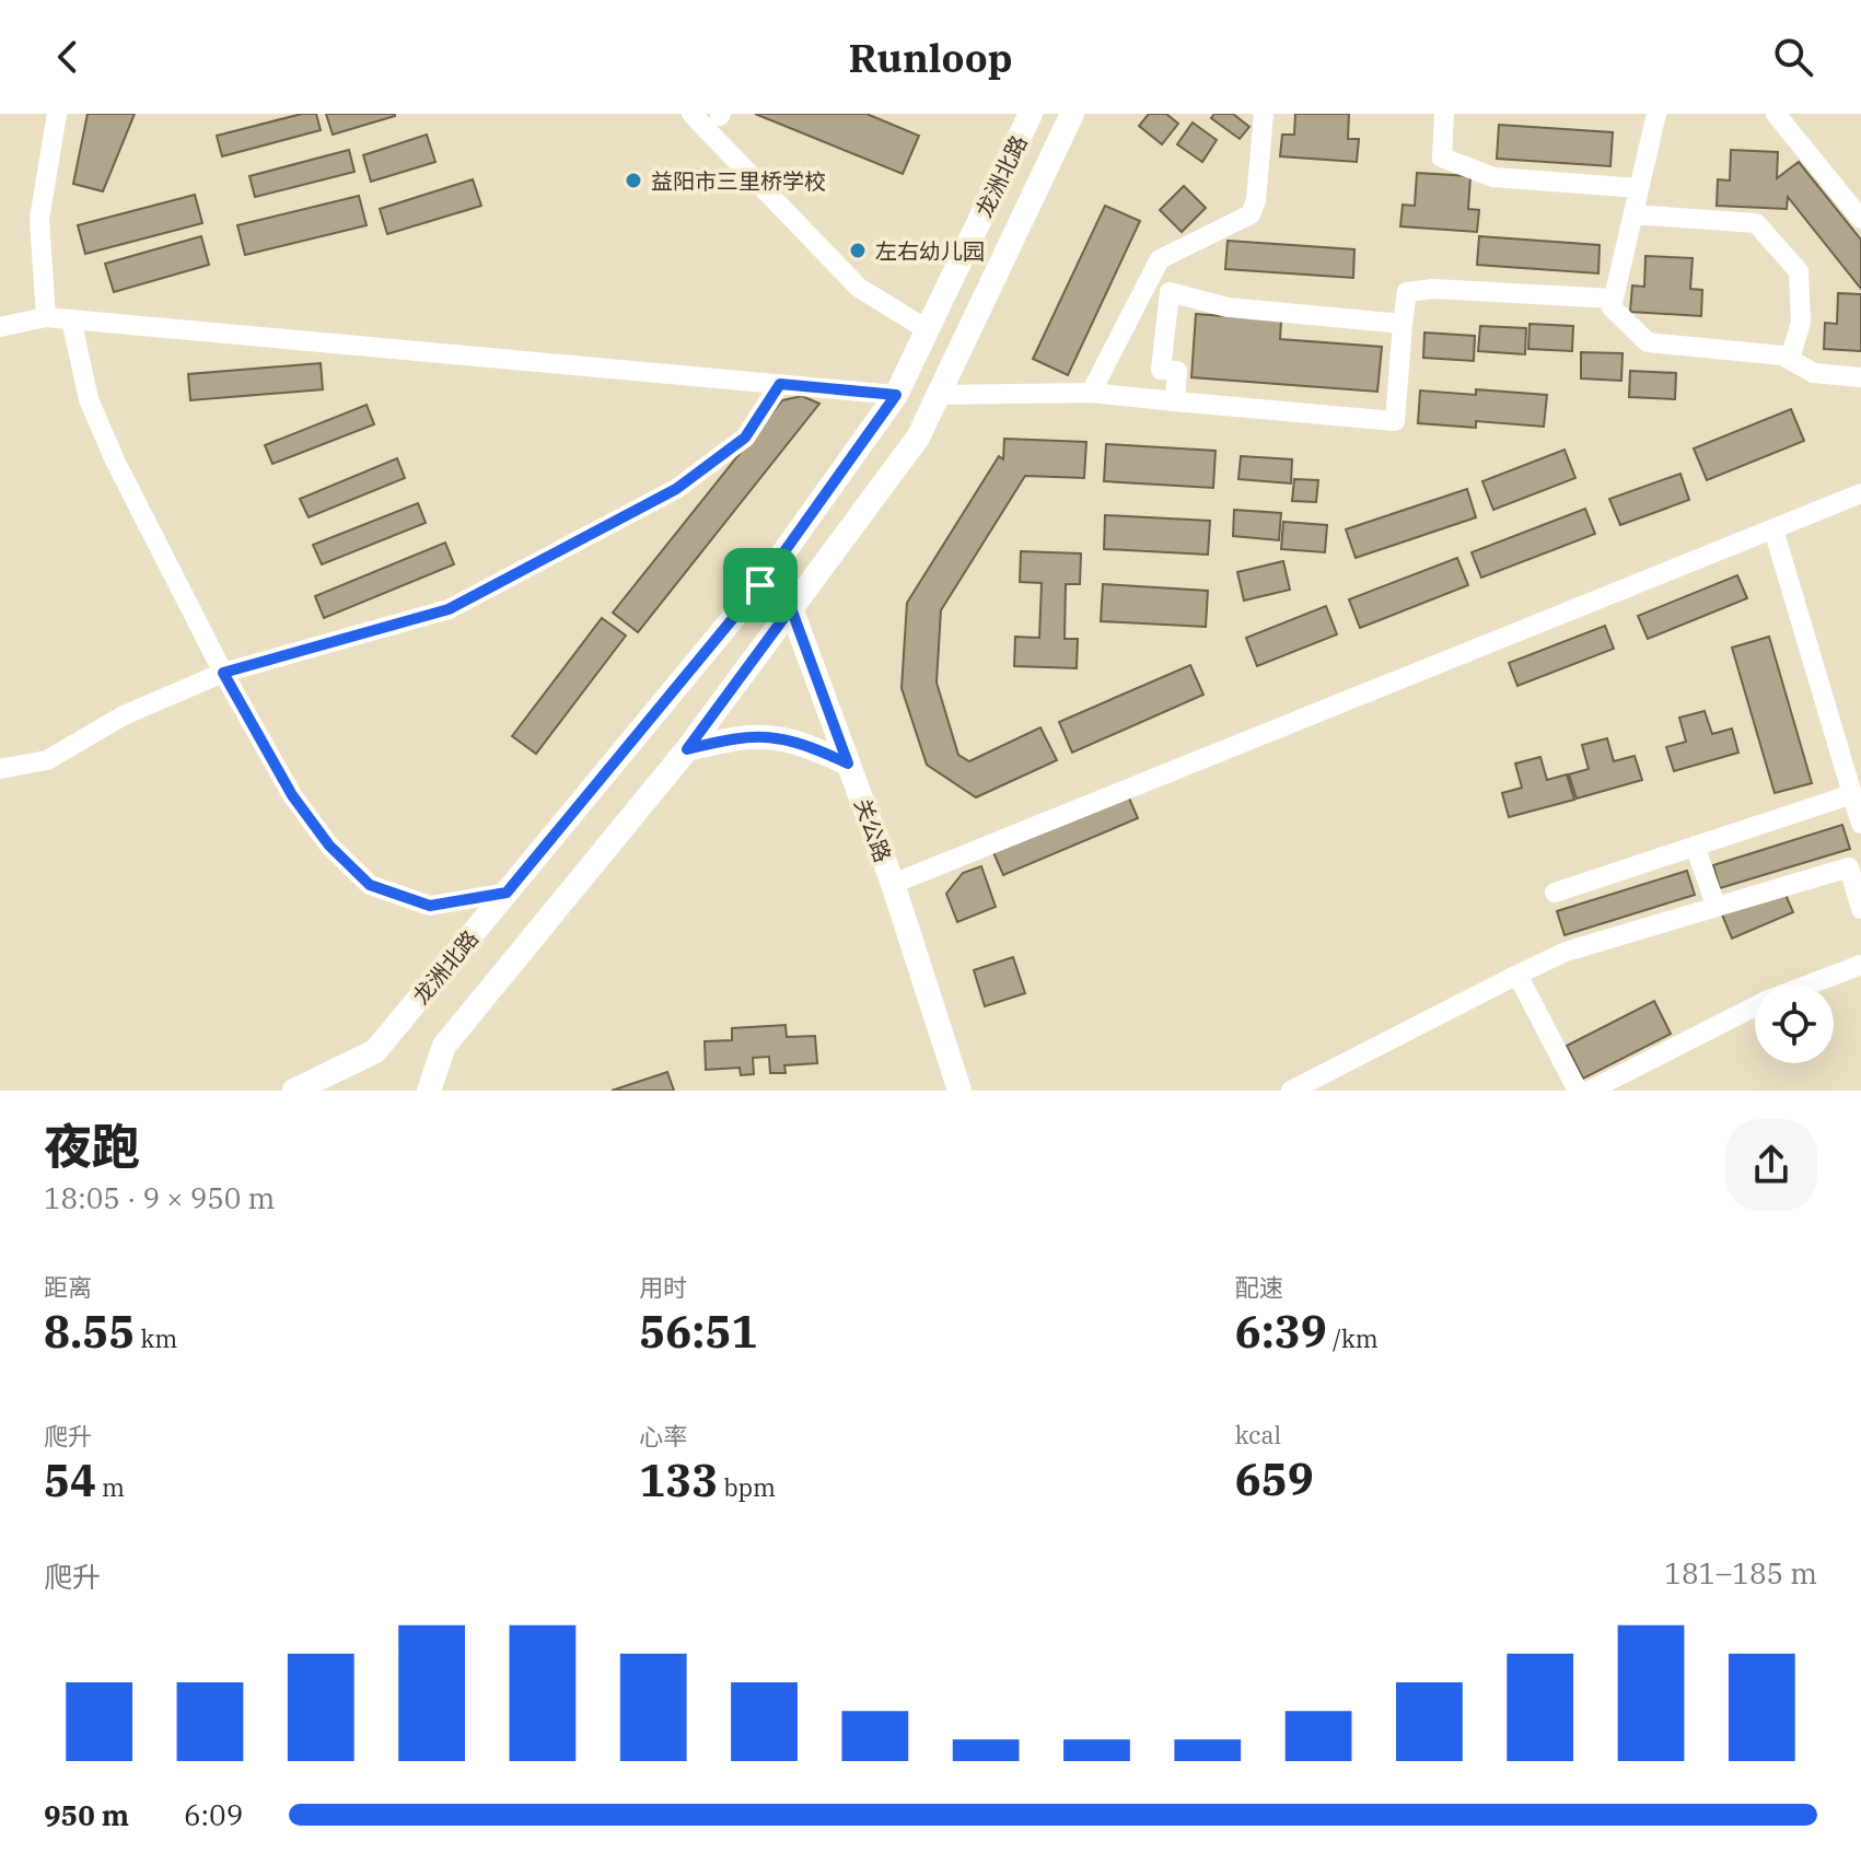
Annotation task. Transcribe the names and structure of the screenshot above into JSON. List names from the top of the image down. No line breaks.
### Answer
{"streets":{"main road":["龙洲北路","关公路"]},"crossings":[["龙洲北路","关公路"]],"places":["益阳市三里桥学校","左右幼儿园"],"page":{"header":"Runloop","heading":["夜跑","18:05 · 9 × 950 m"],"stats":[["距离","8.55 km"],["用时","56:51"],["配速","6:39 /km"],["爬升","54 m"],["心率","133 bpm"],["kcal","659"]],"chart":["爬升","181–185 m"],"list":[{"name":"950 m","note":"6:09"}]}}
